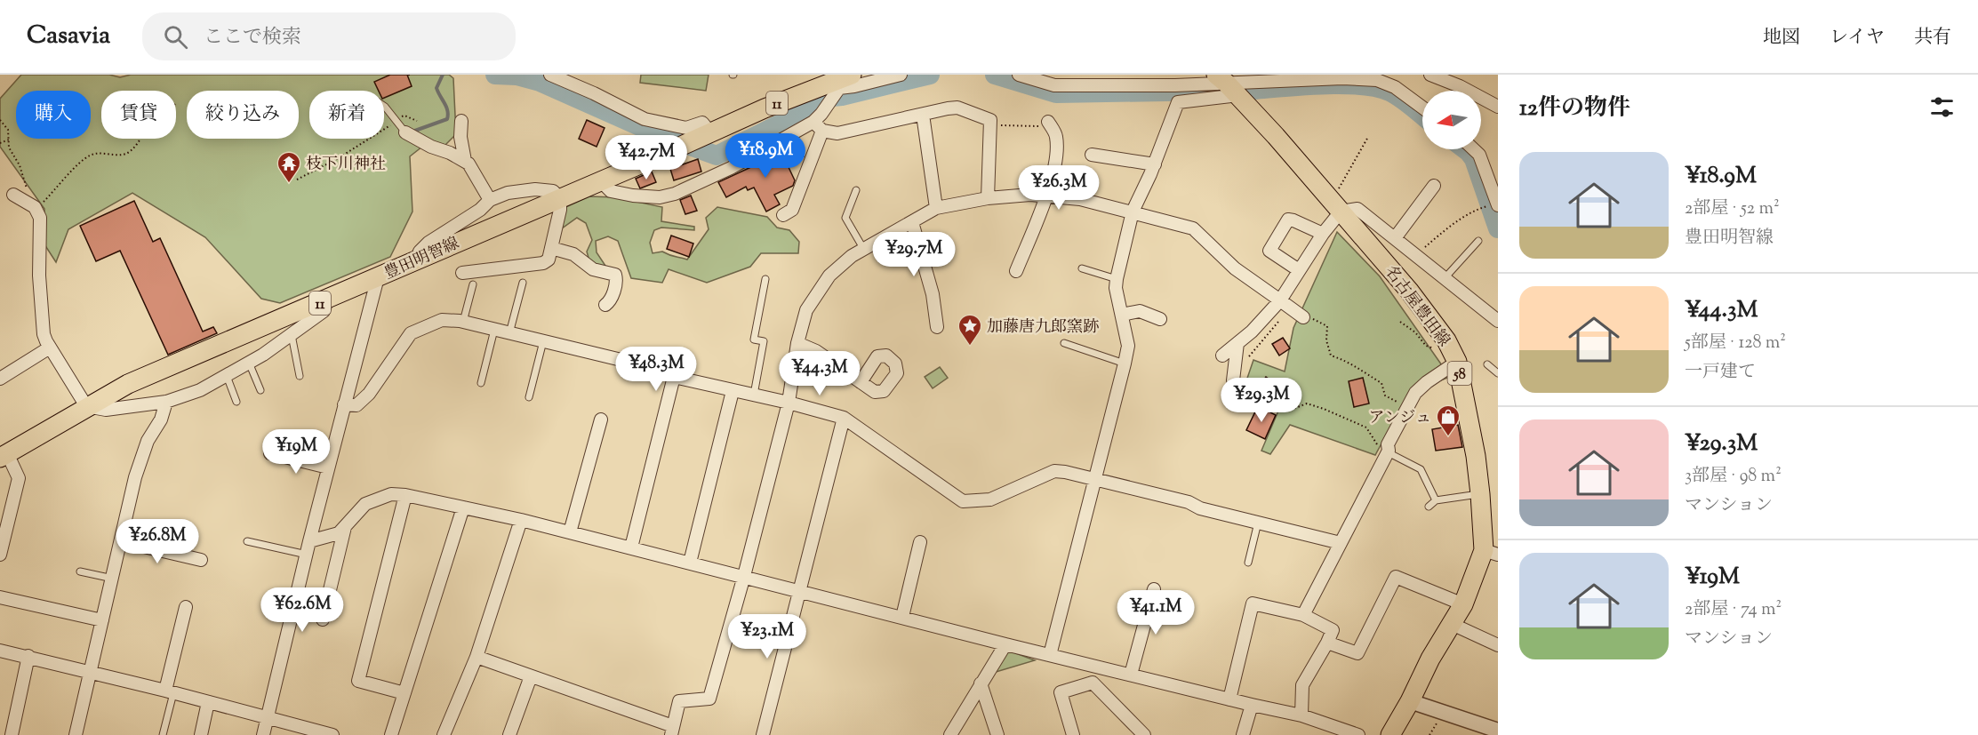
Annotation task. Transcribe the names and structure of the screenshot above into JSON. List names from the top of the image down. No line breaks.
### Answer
{"streets":{"main road":["11","豊田明智線","名古屋豊田線","58"]},"places":{"temple":["枝下川神社"],"place":["加藤唐九郎窯跡"],"shop":["アンジュ"]},"north":"left","page":{"header":"Casavia","search":"ここで検索","nav":["地図","レイヤ","共有"],"heading":"12件の物件","chip":["購入","賃貸","絞り込み","新着"],"price":["¥18.9M","¥42.7M","¥26.3M","¥29.7M","¥48.3M","¥44.3M","¥29.3M","¥19M","¥26.8M","¥62.6M","¥41.1M","¥23.1M"],"list":[{"name":"¥18.9M","note":"2部屋 · 52 m² · 豊田明智線"},{"name":"¥44.3M","note":"5部屋 · 128 m² · 一戸建て"},{"name":"¥29.3M","note":"3部屋 · 98 m² · マンション"},{"name":"¥19M","note":"2部屋 · 74 m² · マンション"}]}}
